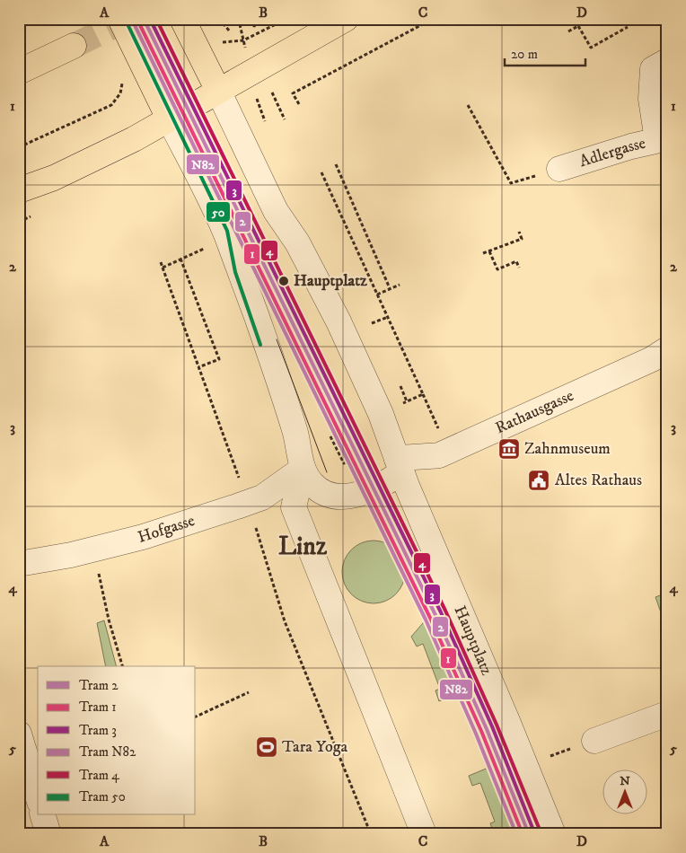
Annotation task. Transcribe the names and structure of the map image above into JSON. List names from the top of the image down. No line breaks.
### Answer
{"streets":{"street":["Adlergasse","Rathausgasse","Hofgasse","Hauptplatz"]},"crossings":[["Rathausgasse","Hauptplatz"]],"districts":["Linz"],"places":{"other":["Hauptplatz"],"museum":["Zahnmuseum"],"public building":["Altes Rathaus"],"sports":["Tara Yoga"]},"lines":["tram line 2","tram line 3","tram line 4","tram line 1","tram line N82","tram line 50"],"legend":["Tram 2","Tram 1","Tram 3","Tram N82","Tram 4","Tram 50"],"scale_bar":"20 m","north":"top","grid":{"columns":["A","B","C","D"],"rows":["1","2","3","4","5"]}}
